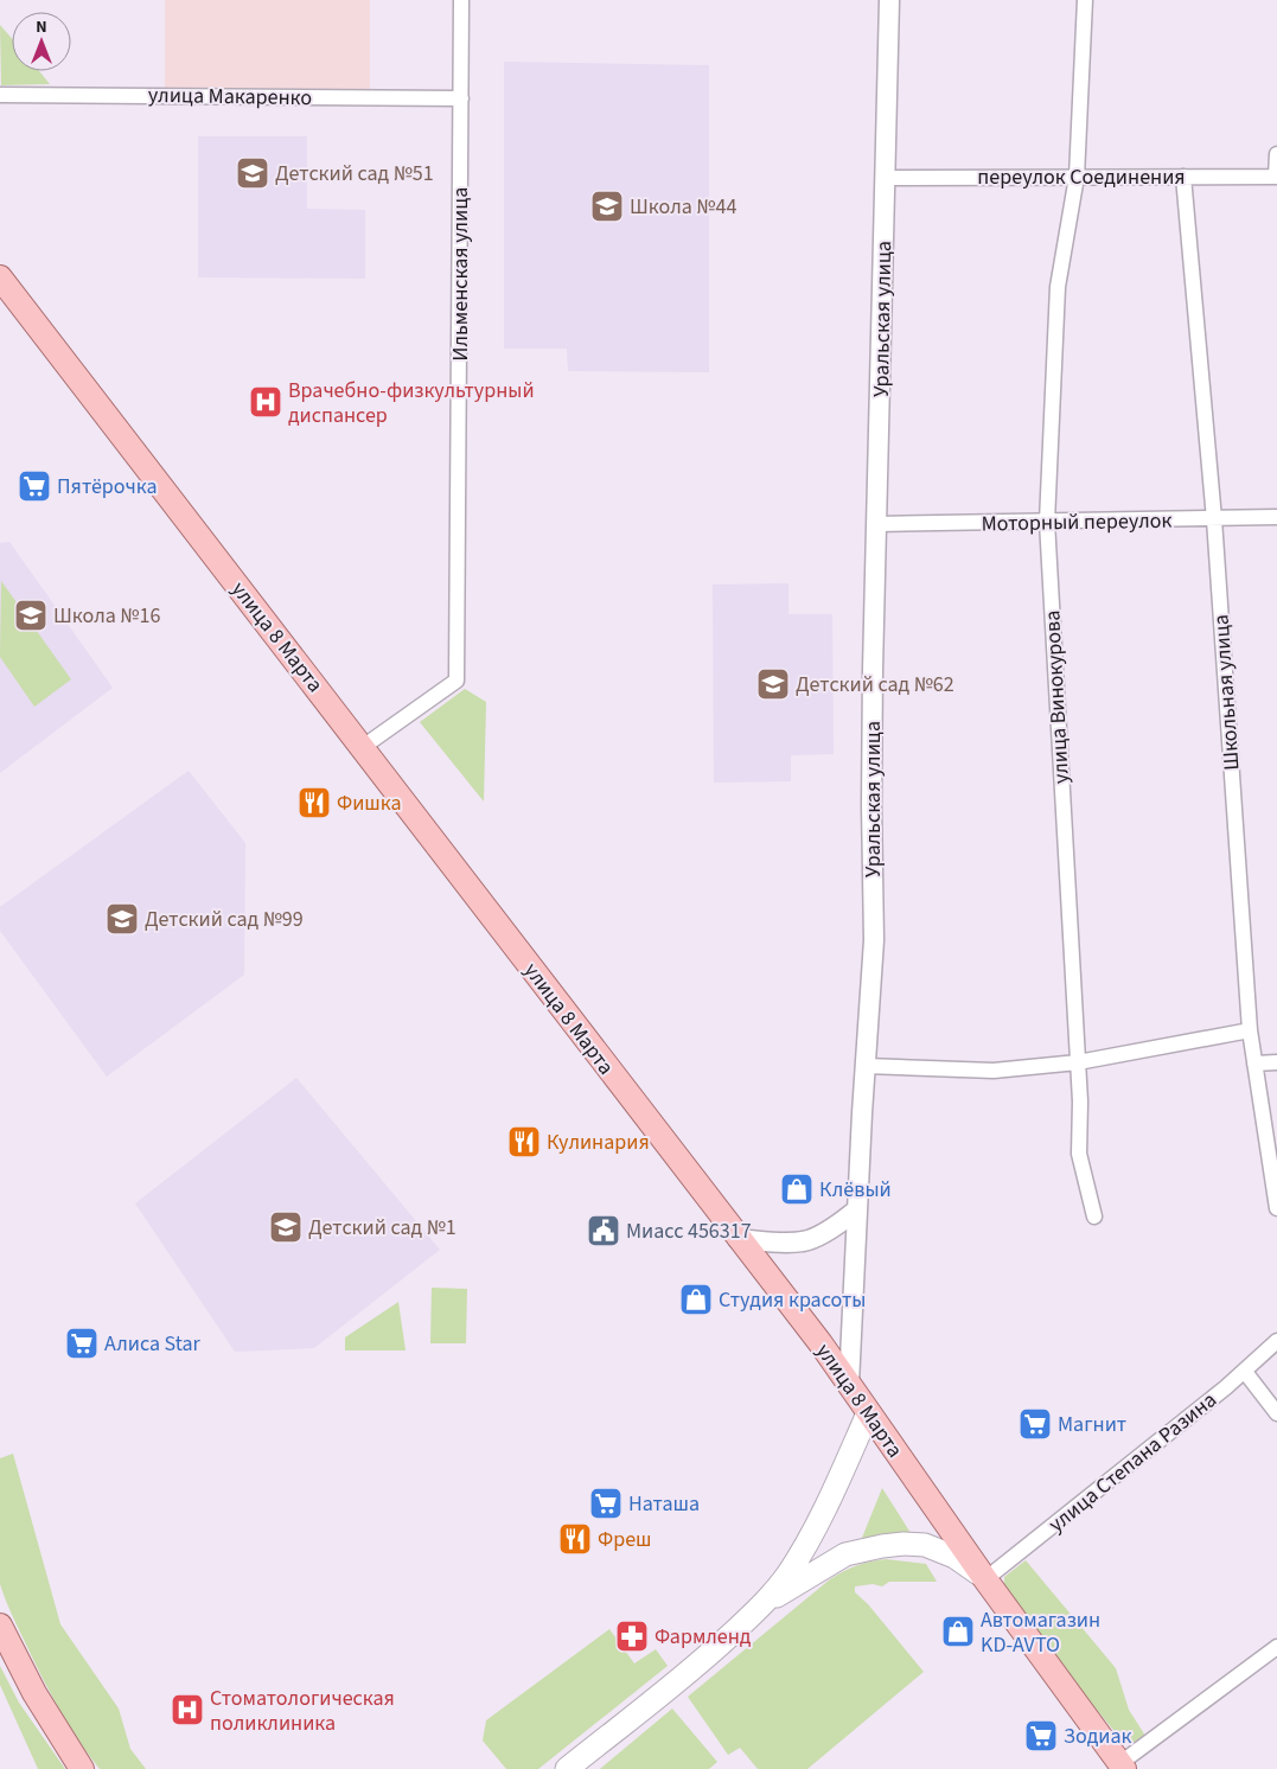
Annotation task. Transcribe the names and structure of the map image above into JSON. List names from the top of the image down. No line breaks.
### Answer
{"streets":{"main road":["улица 8 Марта"],"street":["улица Макаренко","переулок Соединения","Ильменская улица","Уральская улица","Моторный переулок","Школьная улица","улица Винокурова","улица Степана Разина"]},"crossings":[["улица Макаренко","Ильменская улица"],["переулок Соединения","Уральская улица"],["переулок Соединения","Школьная улица"],["переулок Соединения","улица Винокурова"],["Ильменская улица","улица 8 Марта"],["Уральская улица","Моторный переулок"],["Уральская улица","улица 8 Марта"],["Моторный переулок","Школьная улица"],["Моторный переулок","улица Винокурова"],["улица 8 Марта","улица Степана Разина"]],"places":{"school or university":["Детский сад №51","Школа №44","Школа №16","Детский сад №62","Детский сад №99","Детский сад №1"],"hospital":["Врачебно-физкультурный диспансер","Стоматологическая поликлиника"],"supermarket":["Пятёрочка","Алиса Star","Магнит","Наташа","Зодиак"],"restaurant":["Фишка","Кулинария","Фреш"],"shop":["Клёвый","Студия красоты","Автомагазин KD-AVTO"],"public building":["Миасс 456317"],"pharmacy":["Фармленд"]},"north":"top"}
